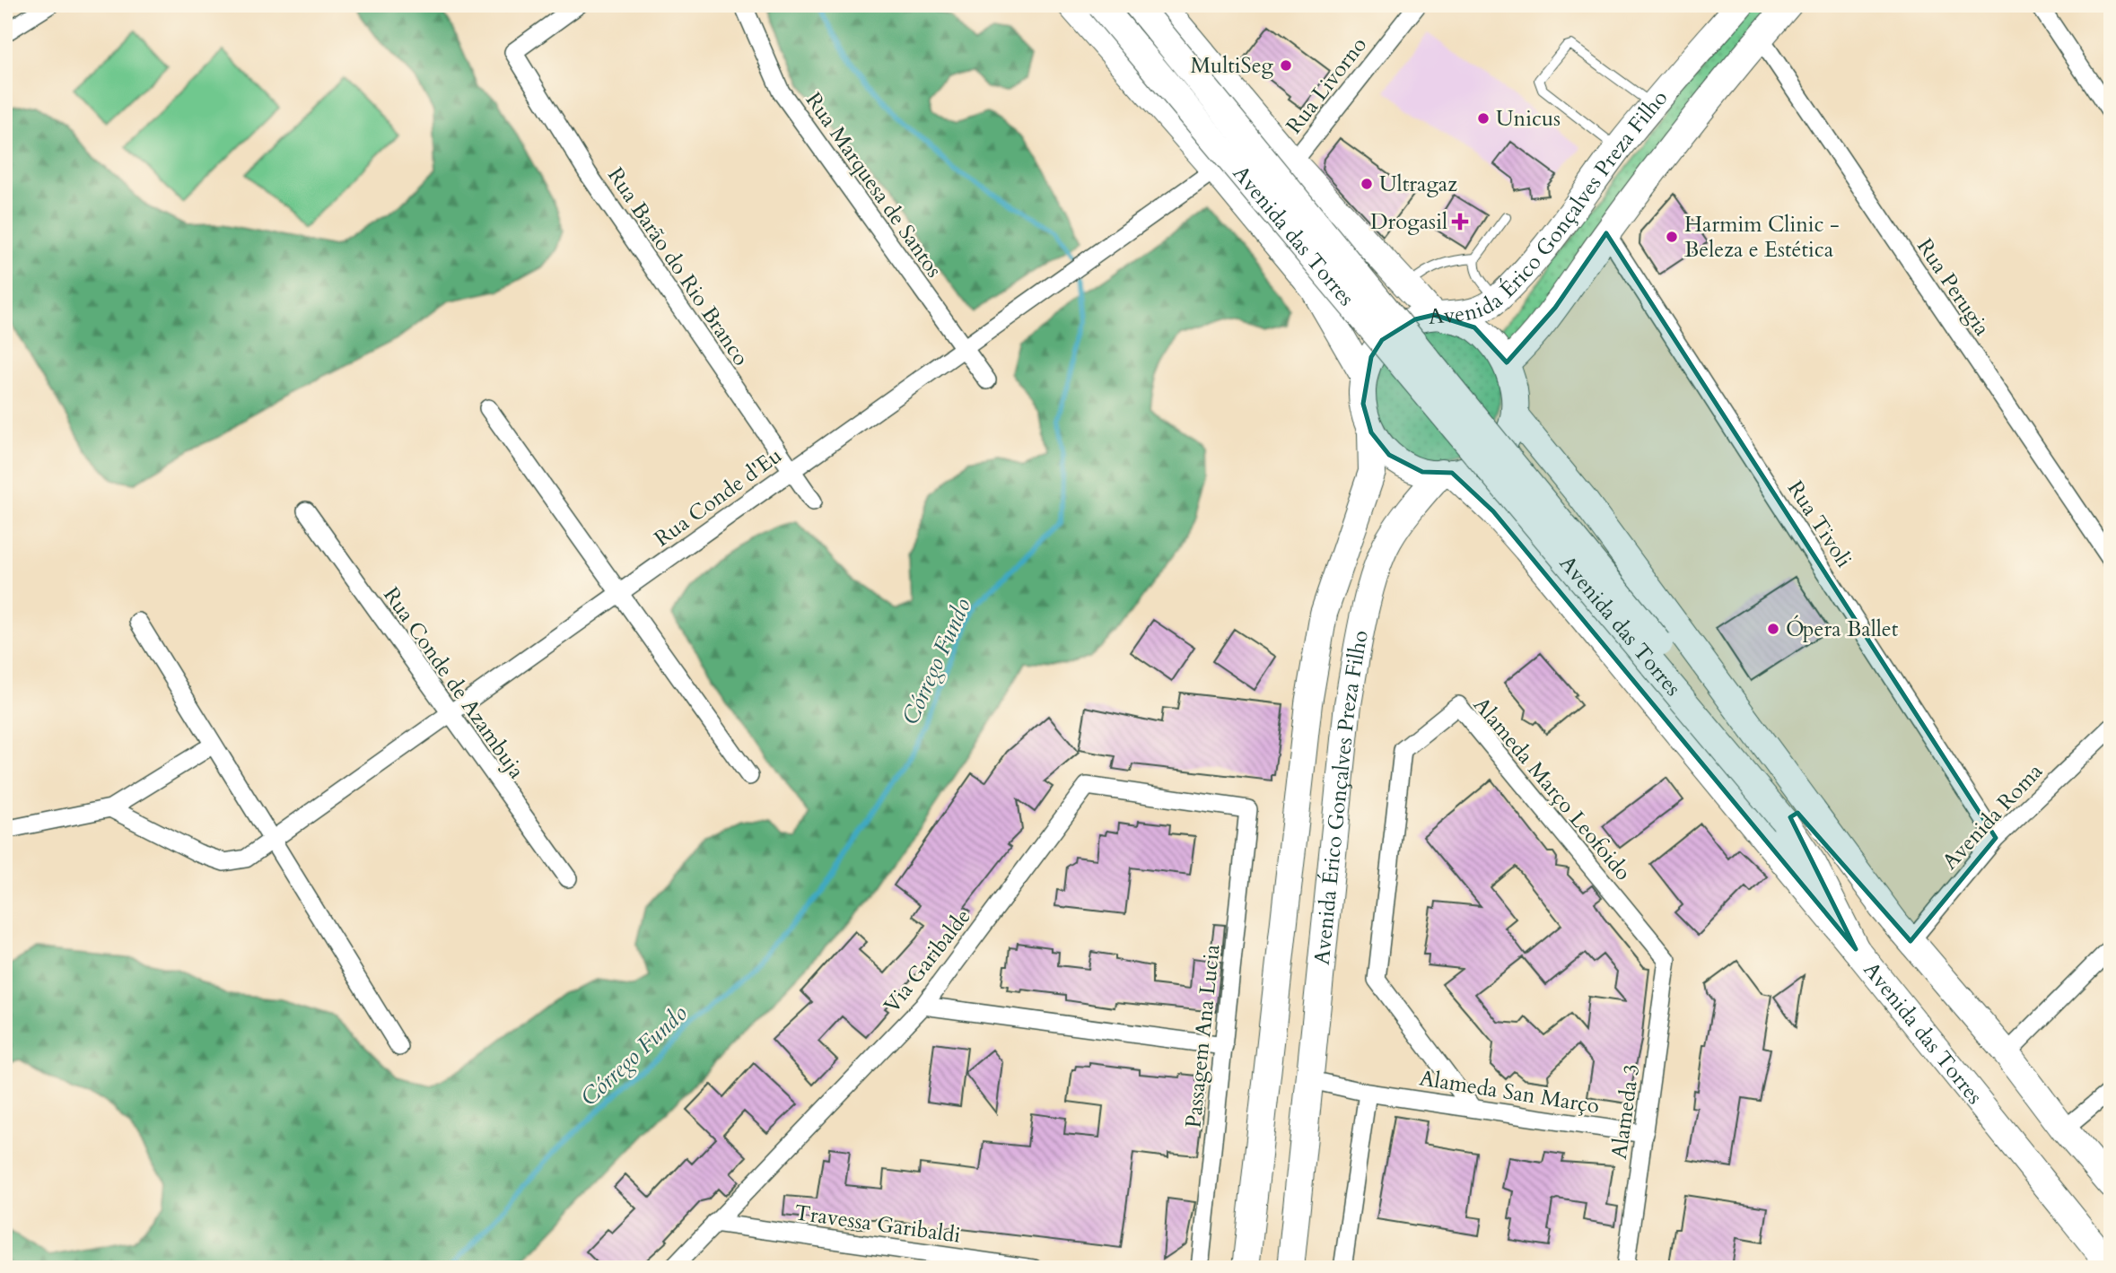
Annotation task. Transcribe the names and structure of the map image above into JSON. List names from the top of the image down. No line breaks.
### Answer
{"streets":{"main road":["Avenida Érico Gonçalves Preza Filho","Avenida das Torres"],"street":["Rua Livorno","Rua Marquesa de Santos","Rua Barão do Rio Branco","Rua Perugia","Rua Conde d'Eu","Rua Tivoli","Rua Conde de Azambuja","Alameda Março Leofoido","Avenida Roma","Via Garibalde","Passagem Ana Lucia","Alameda San Março","Alameda 3","Travessa Garibaldi"]},"crossings":[["Rua Marquesa de Santos","Rua Conde d'Eu"],["Avenida Érico Gonçalves Preza Filho","Rua Perugia"],["Avenida Érico Gonçalves Preza Filho","Rua Tivoli"],["Avenida Érico Gonçalves Preza Filho","Alameda San Março"],["Avenida das Torres","Avenida Roma"],["Rua Barão do Rio Branco","Rua Conde d'Eu"],["Rua Conde d'Eu","Rua Conde de Azambuja"],["Rua Tivoli","Avenida Roma"],["Alameda Março Leofoido","Alameda San Março"],["Alameda Março Leofoido","Alameda 3"],["Via Garibalde","Passagem Ana Lucia"],["Via Garibalde","Travessa Garibaldi"],["Alameda San Março","Alameda 3"]],"water":["Córrego Fundo"],"places":{"other":["MultiSeg","Unicus","Ultragaz","Harmim Clinic - Beleza e Estética","Ópera Ballet"],"health":["Drogasil"]}}
